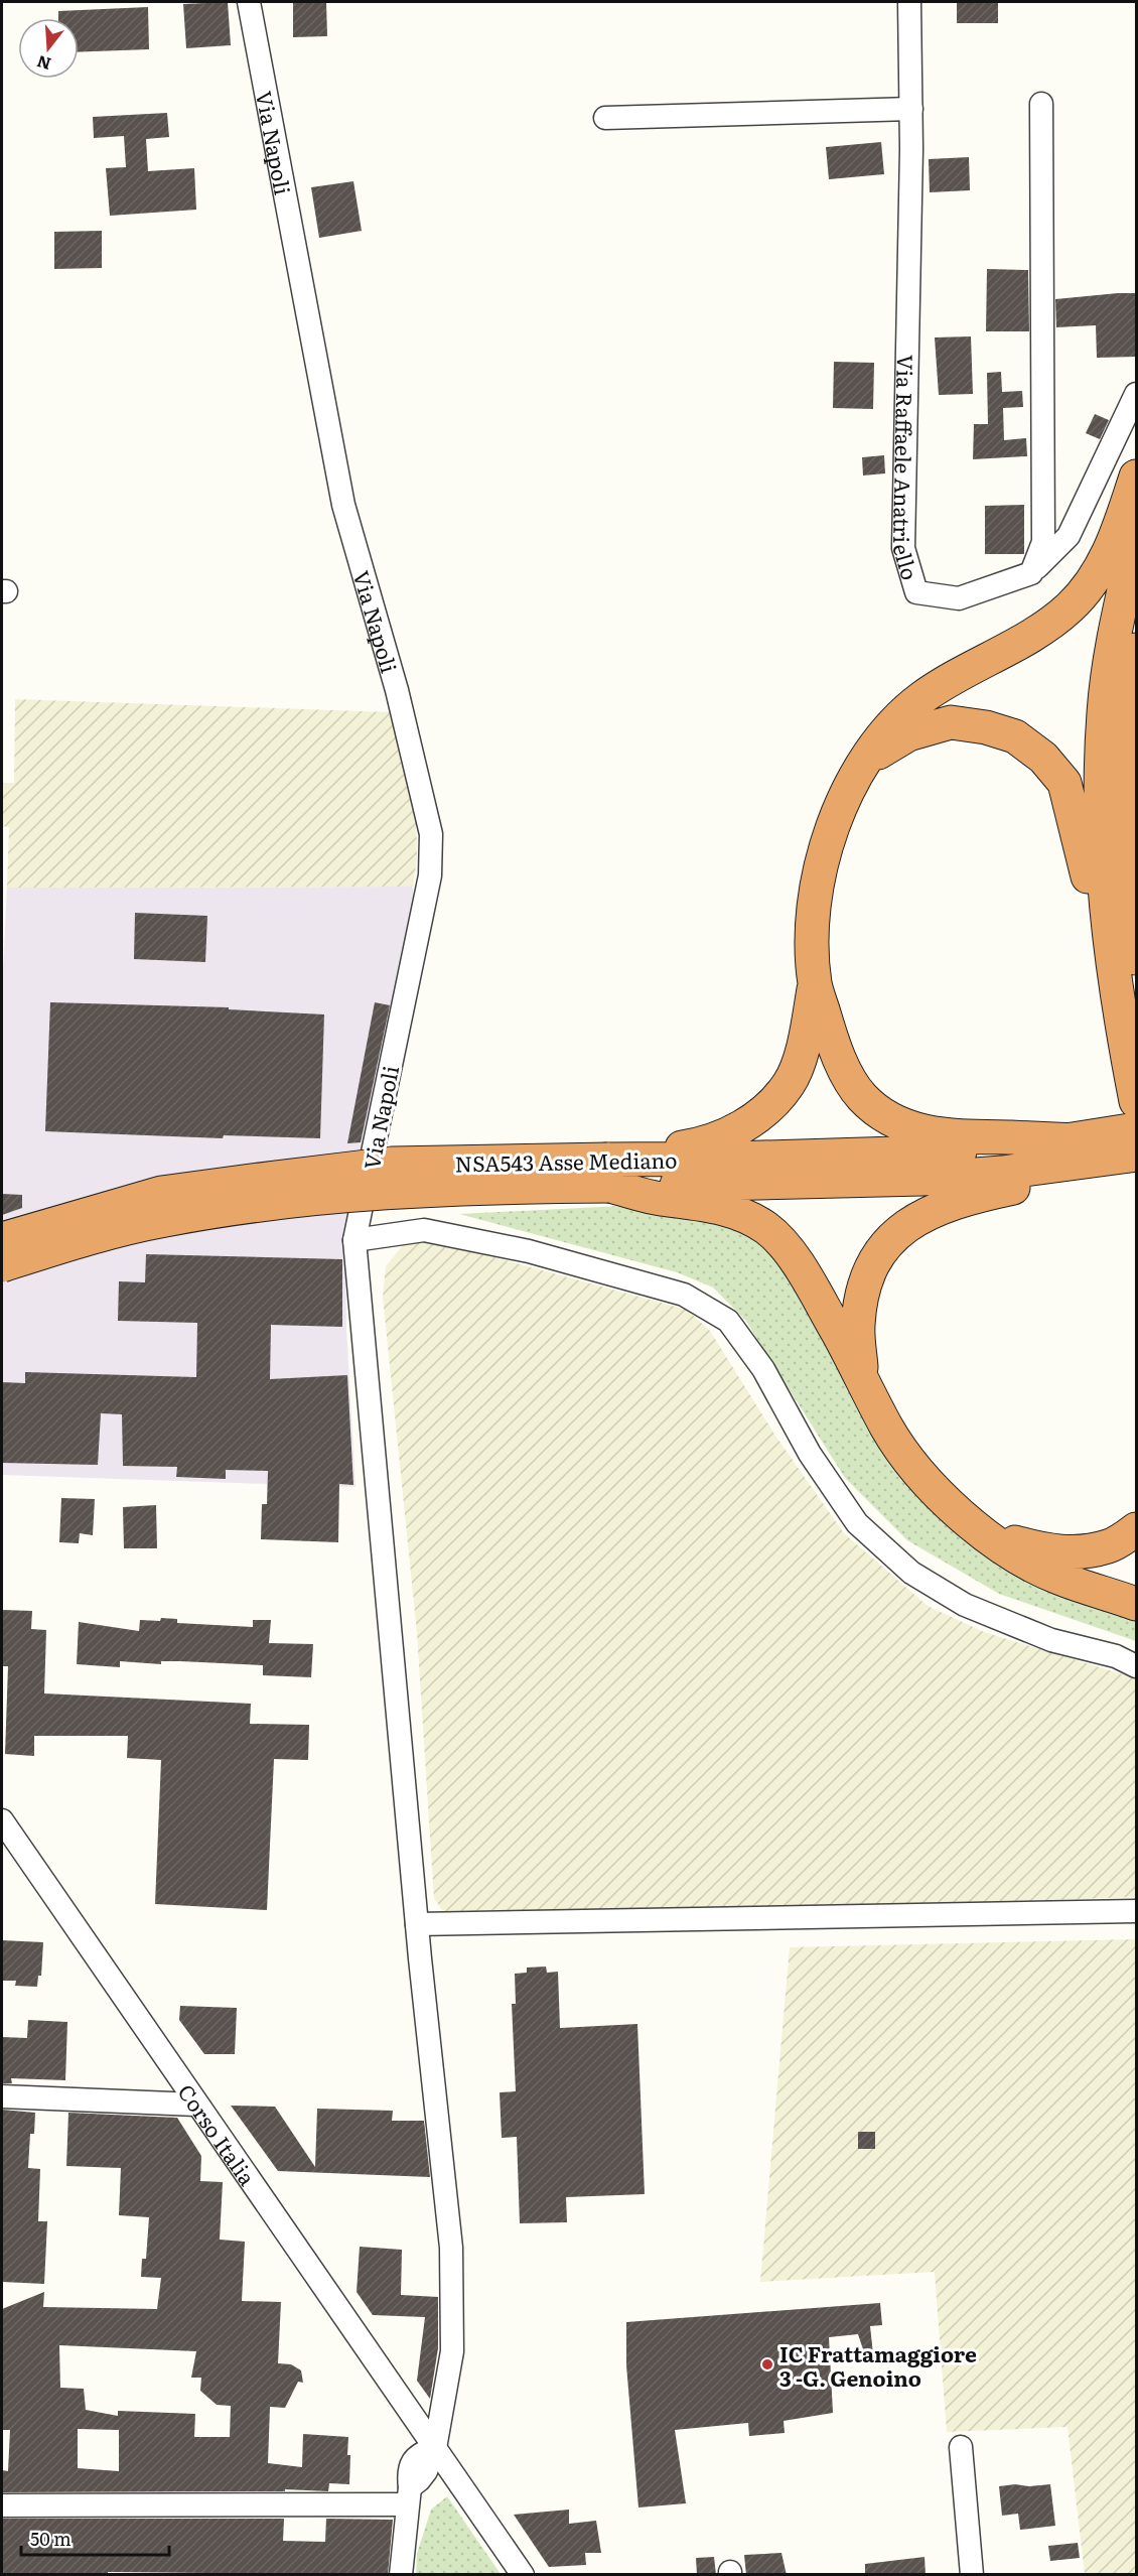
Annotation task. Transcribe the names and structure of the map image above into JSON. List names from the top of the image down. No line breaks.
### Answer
{"streets":{"highway":["NSA543 Asse Mediano"],"street":["Via Napoli","Via Raffaele Anatriello","Corso Italia"]},"crossings":[["Via Napoli","Corso Italia"]],"places":["IC Frattamaggiore 3 -G. Genoino"],"scale_bar":"50 m","north":"bottom"}
